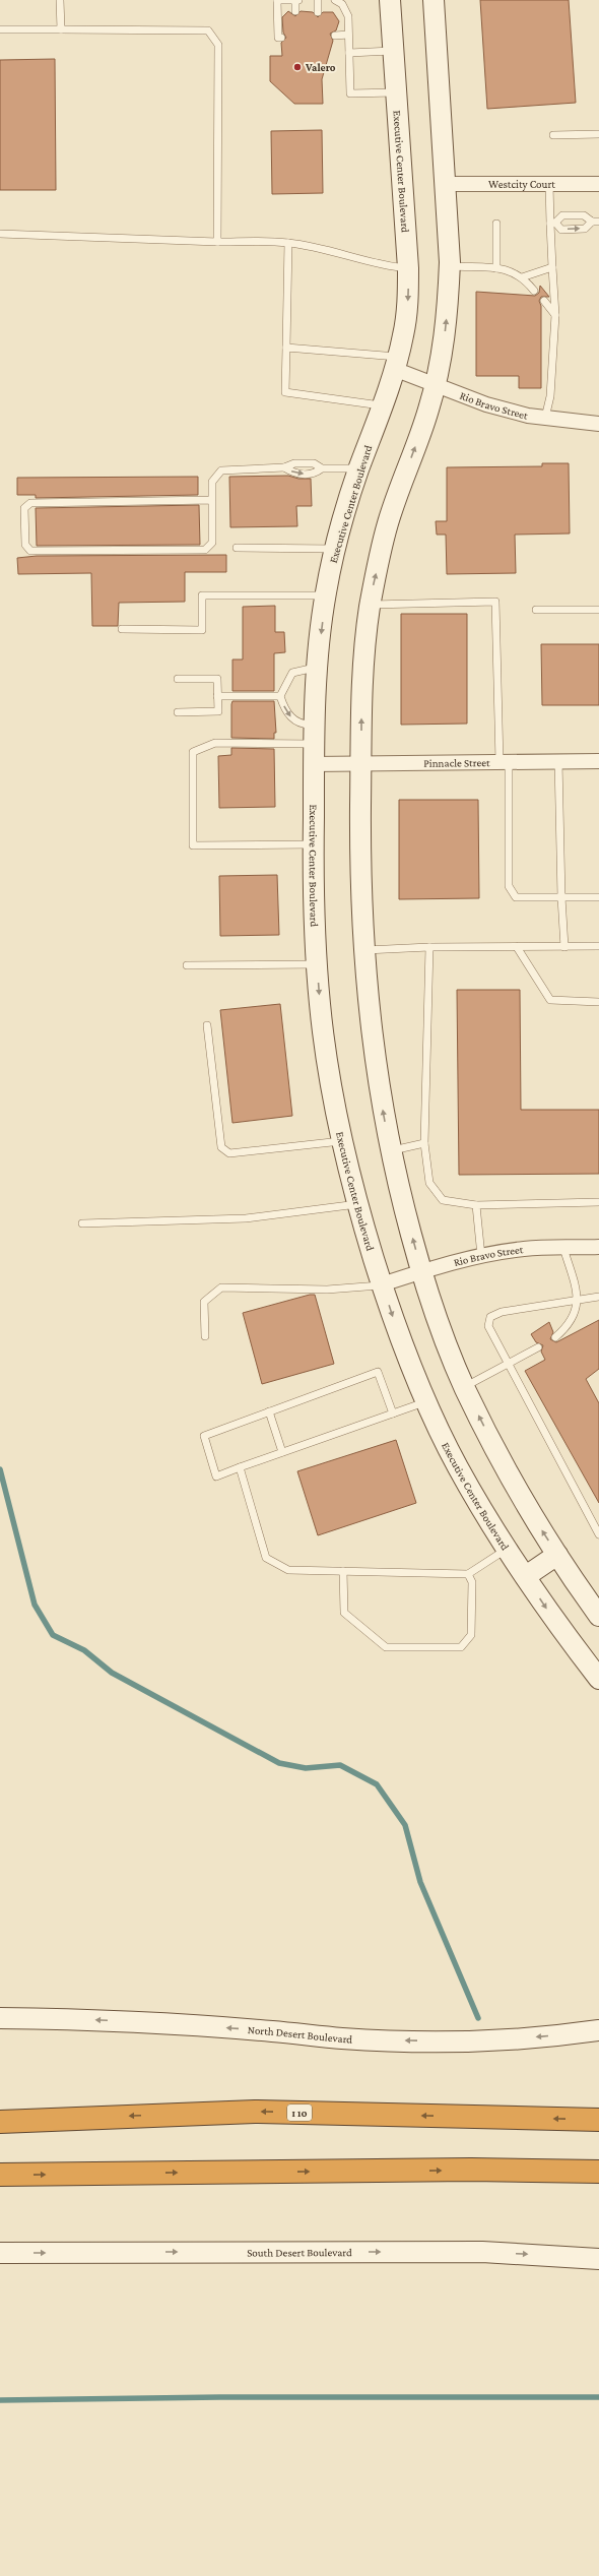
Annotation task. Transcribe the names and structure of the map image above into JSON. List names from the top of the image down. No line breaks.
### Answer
{"streets":{"highway":["I 10"],"main road":["Executive Center Boulevard","North Desert Boulevard","South Desert Boulevard"],"street":["Westcity Court","Rio Bravo Street","Pinnacle Street"]},"crossings":[["Executive Center Boulevard","Rio Bravo Street"],["Executive Center Boulevard","Pinnacle Street"]],"one_way":["North Desert Boulevard","South Desert Boulevard"],"places":["Valero"]}
